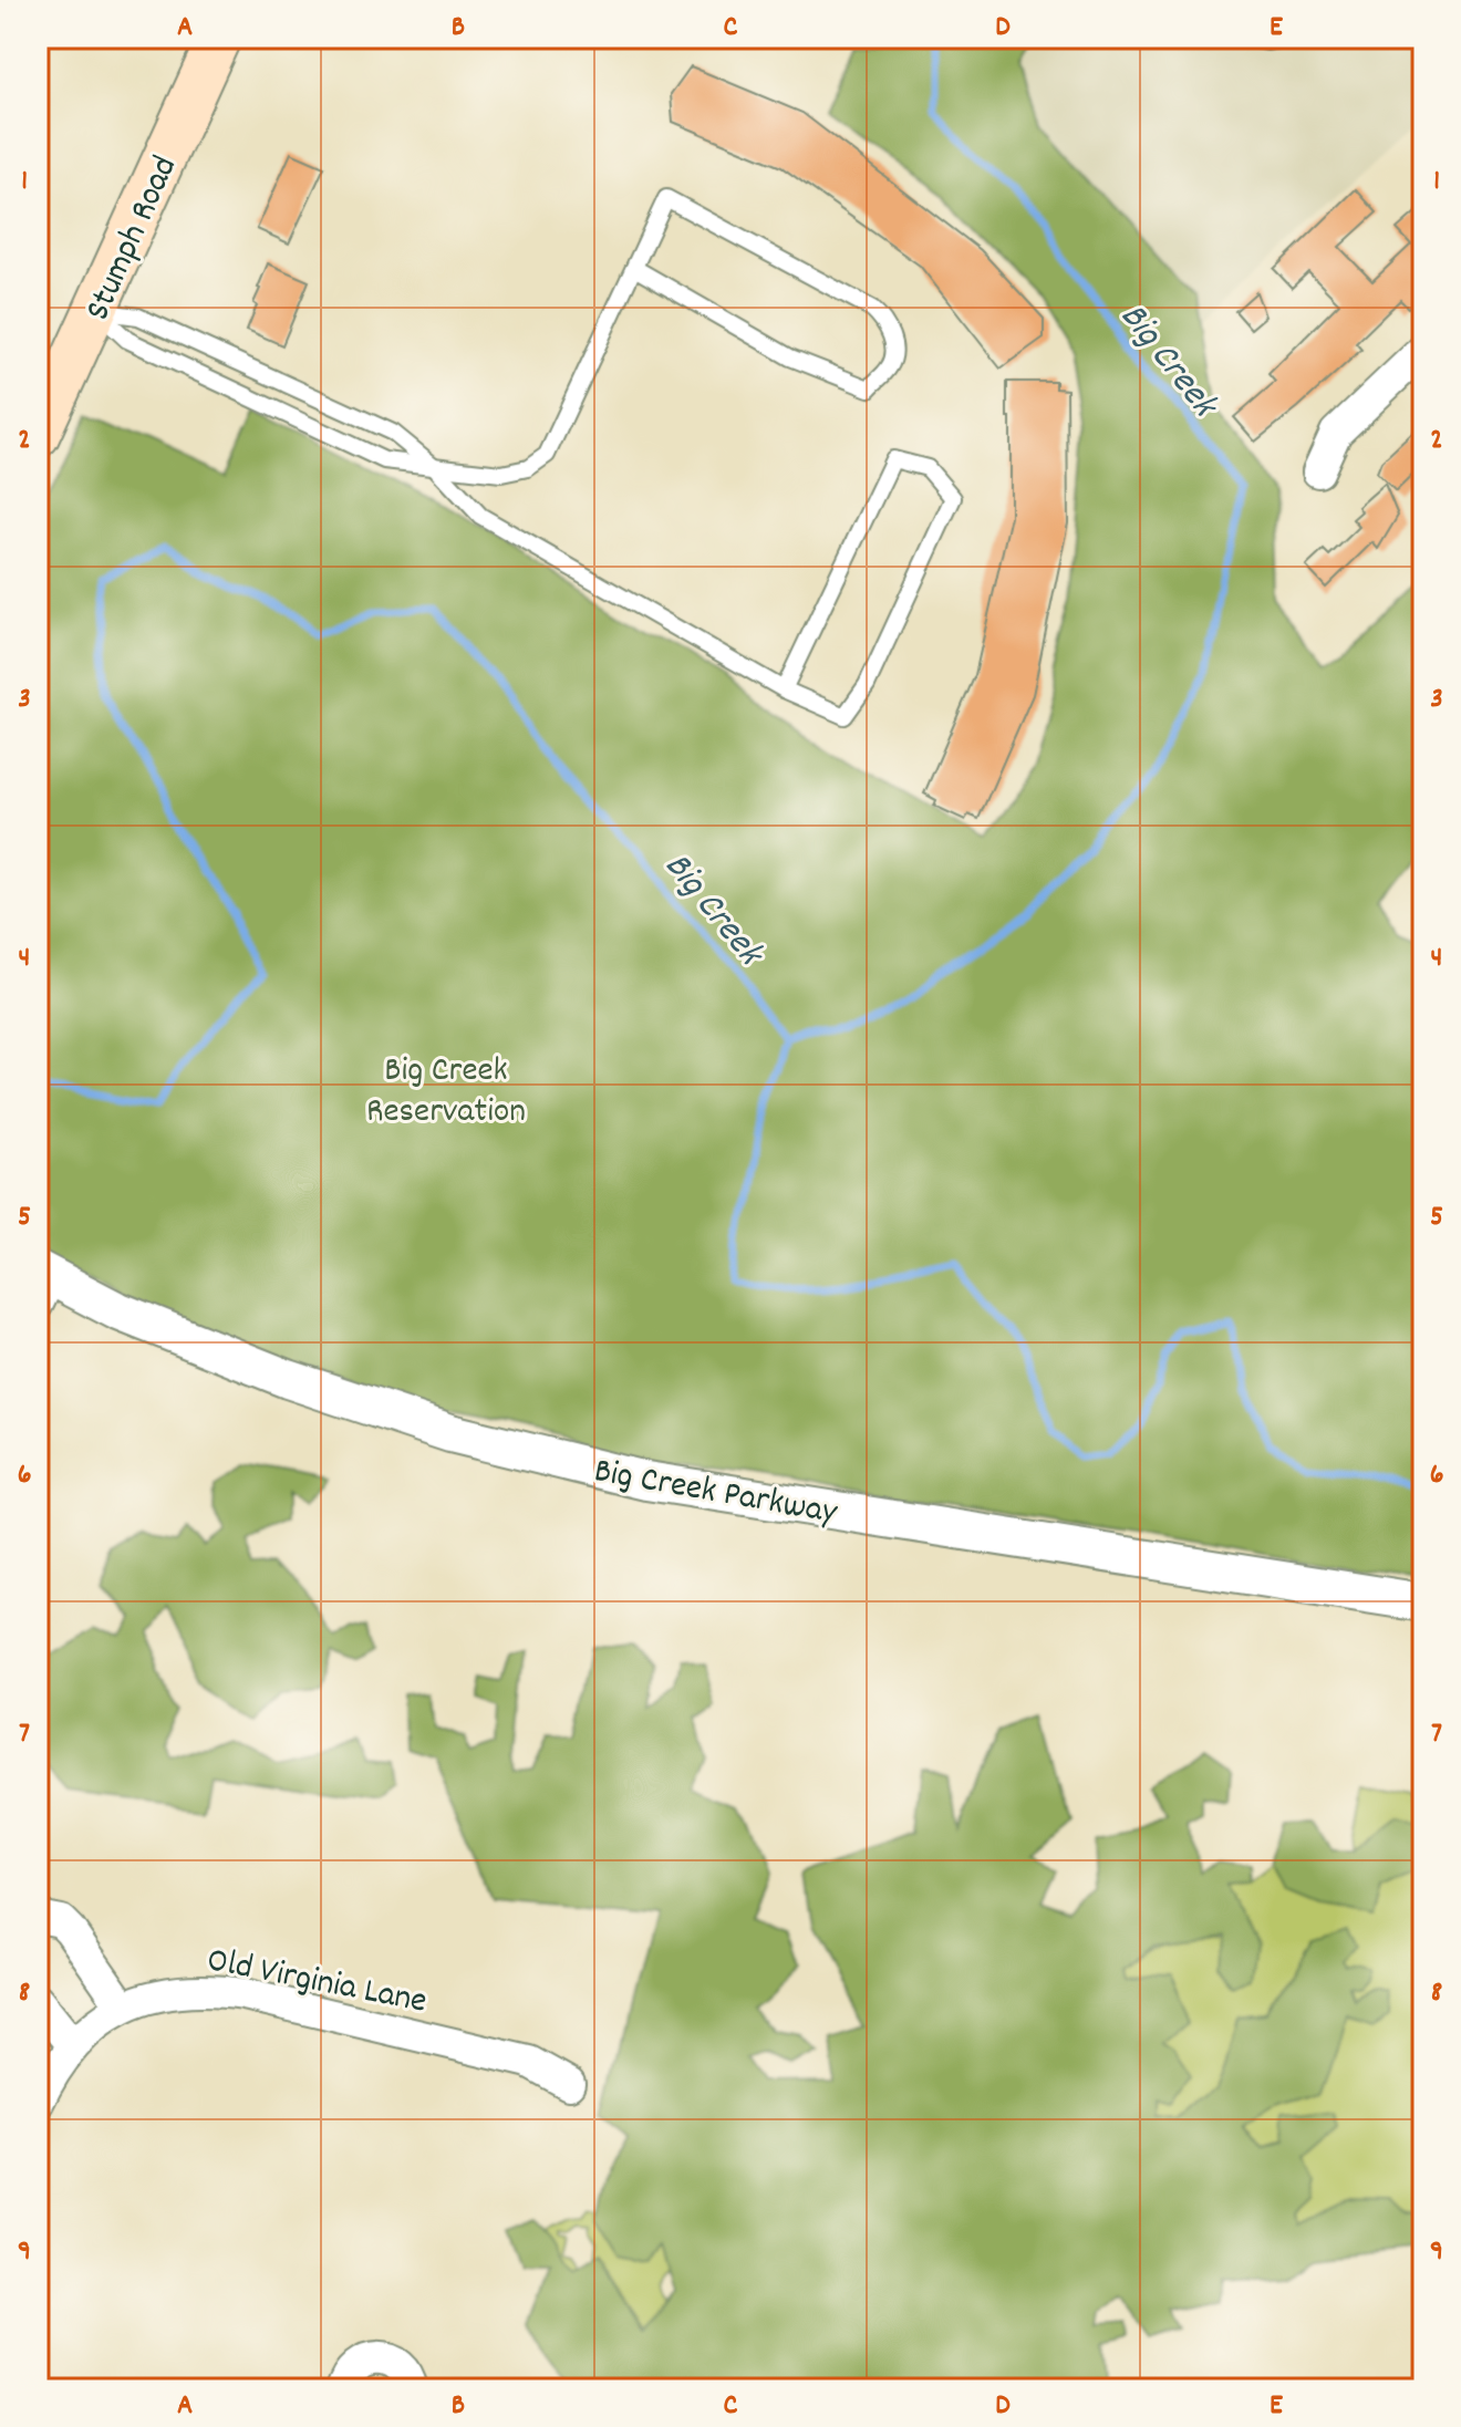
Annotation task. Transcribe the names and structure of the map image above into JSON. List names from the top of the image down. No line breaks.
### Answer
{"streets":{"main road":["Stumph Road"],"street":["Big Creek Parkway","Old Virginia Lane"]},"water":["Big Creek"],"parks":["Big Creek Reservation"],"grid":{"columns":["A","B","C","D","E"],"rows":["1","2","3","4","5","6","7","8","9"]}}
